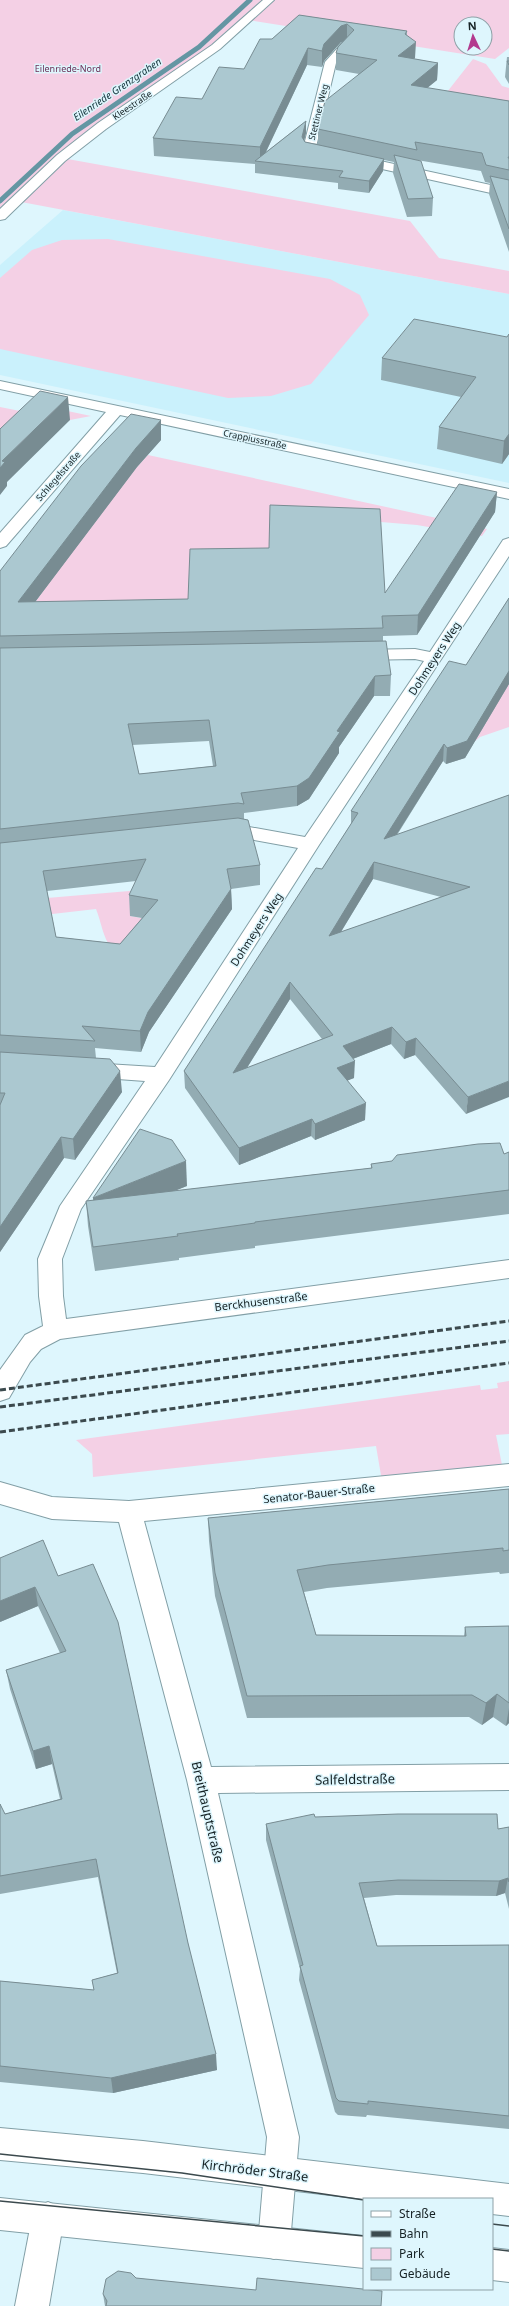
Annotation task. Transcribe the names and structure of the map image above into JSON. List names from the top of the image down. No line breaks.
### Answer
{"streets":{"street":["Kleestraße","Stettiner Weg","Crappiusstraße","Schlegelstraße","Dohmeyers Weg","Berckhusenstraße","Senator-Bauer-Straße","Salfeldstraße","Breithauptstraße","Kirchröder Straße"]},"crossings":[["Crappiusstraße","Schlegelstraße"],["Dohmeyers Weg","Berckhusenstraße"],["Senator-Bauer-Straße","Breithauptstraße"],["Salfeldstraße","Breithauptstraße"],["Breithauptstraße","Kirchröder Straße"]],"water":["Eilenriede Grenzgraben"],"parks":["Eilenriede-Nord"],"legend":["Straße","Bahn","Park","Gebäude"],"north":"top"}
